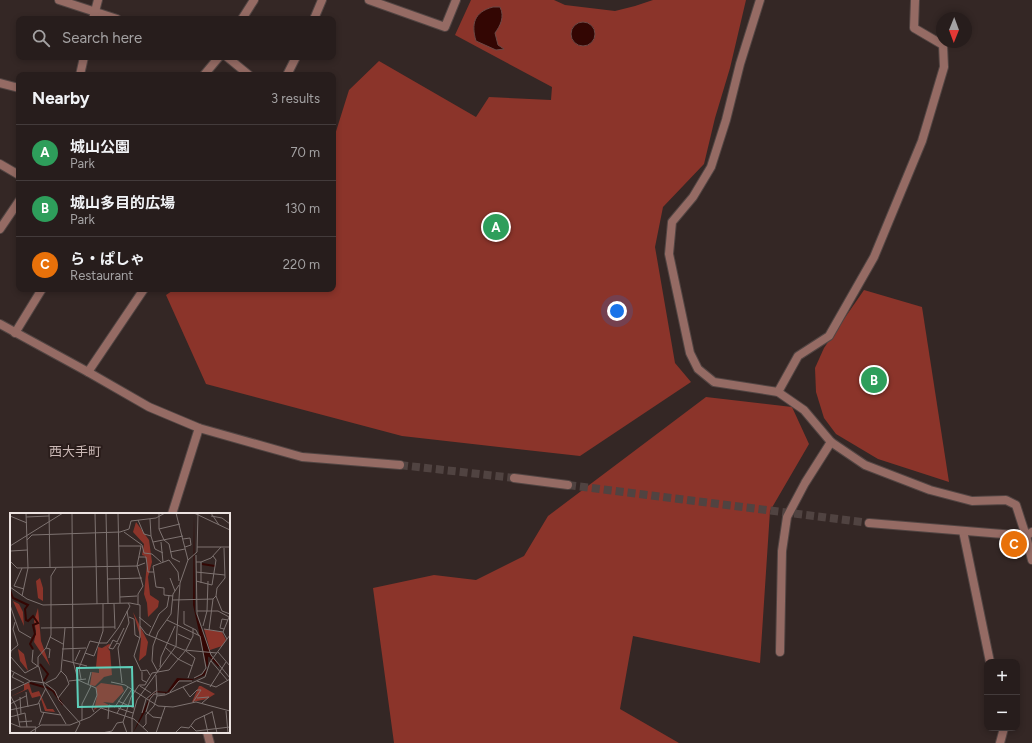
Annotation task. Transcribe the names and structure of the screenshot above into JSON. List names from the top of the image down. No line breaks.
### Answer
{"districts":["西大手町"],"north":"bottom","page":{"search":"Search here","heading":["Nearby","3 results"],"list":[{"mark":"A","name":"城山公園","note":"Park","value":"70 m"},{"mark":"B","name":"城山多目的広場","note":"Park","value":"130 m"},{"mark":"C","name":"ら・ぱしゃ","note":"Restaurant","value":"220 m"}],"pins":["A","B","C"],"map_buttons":["+","−"]}}
